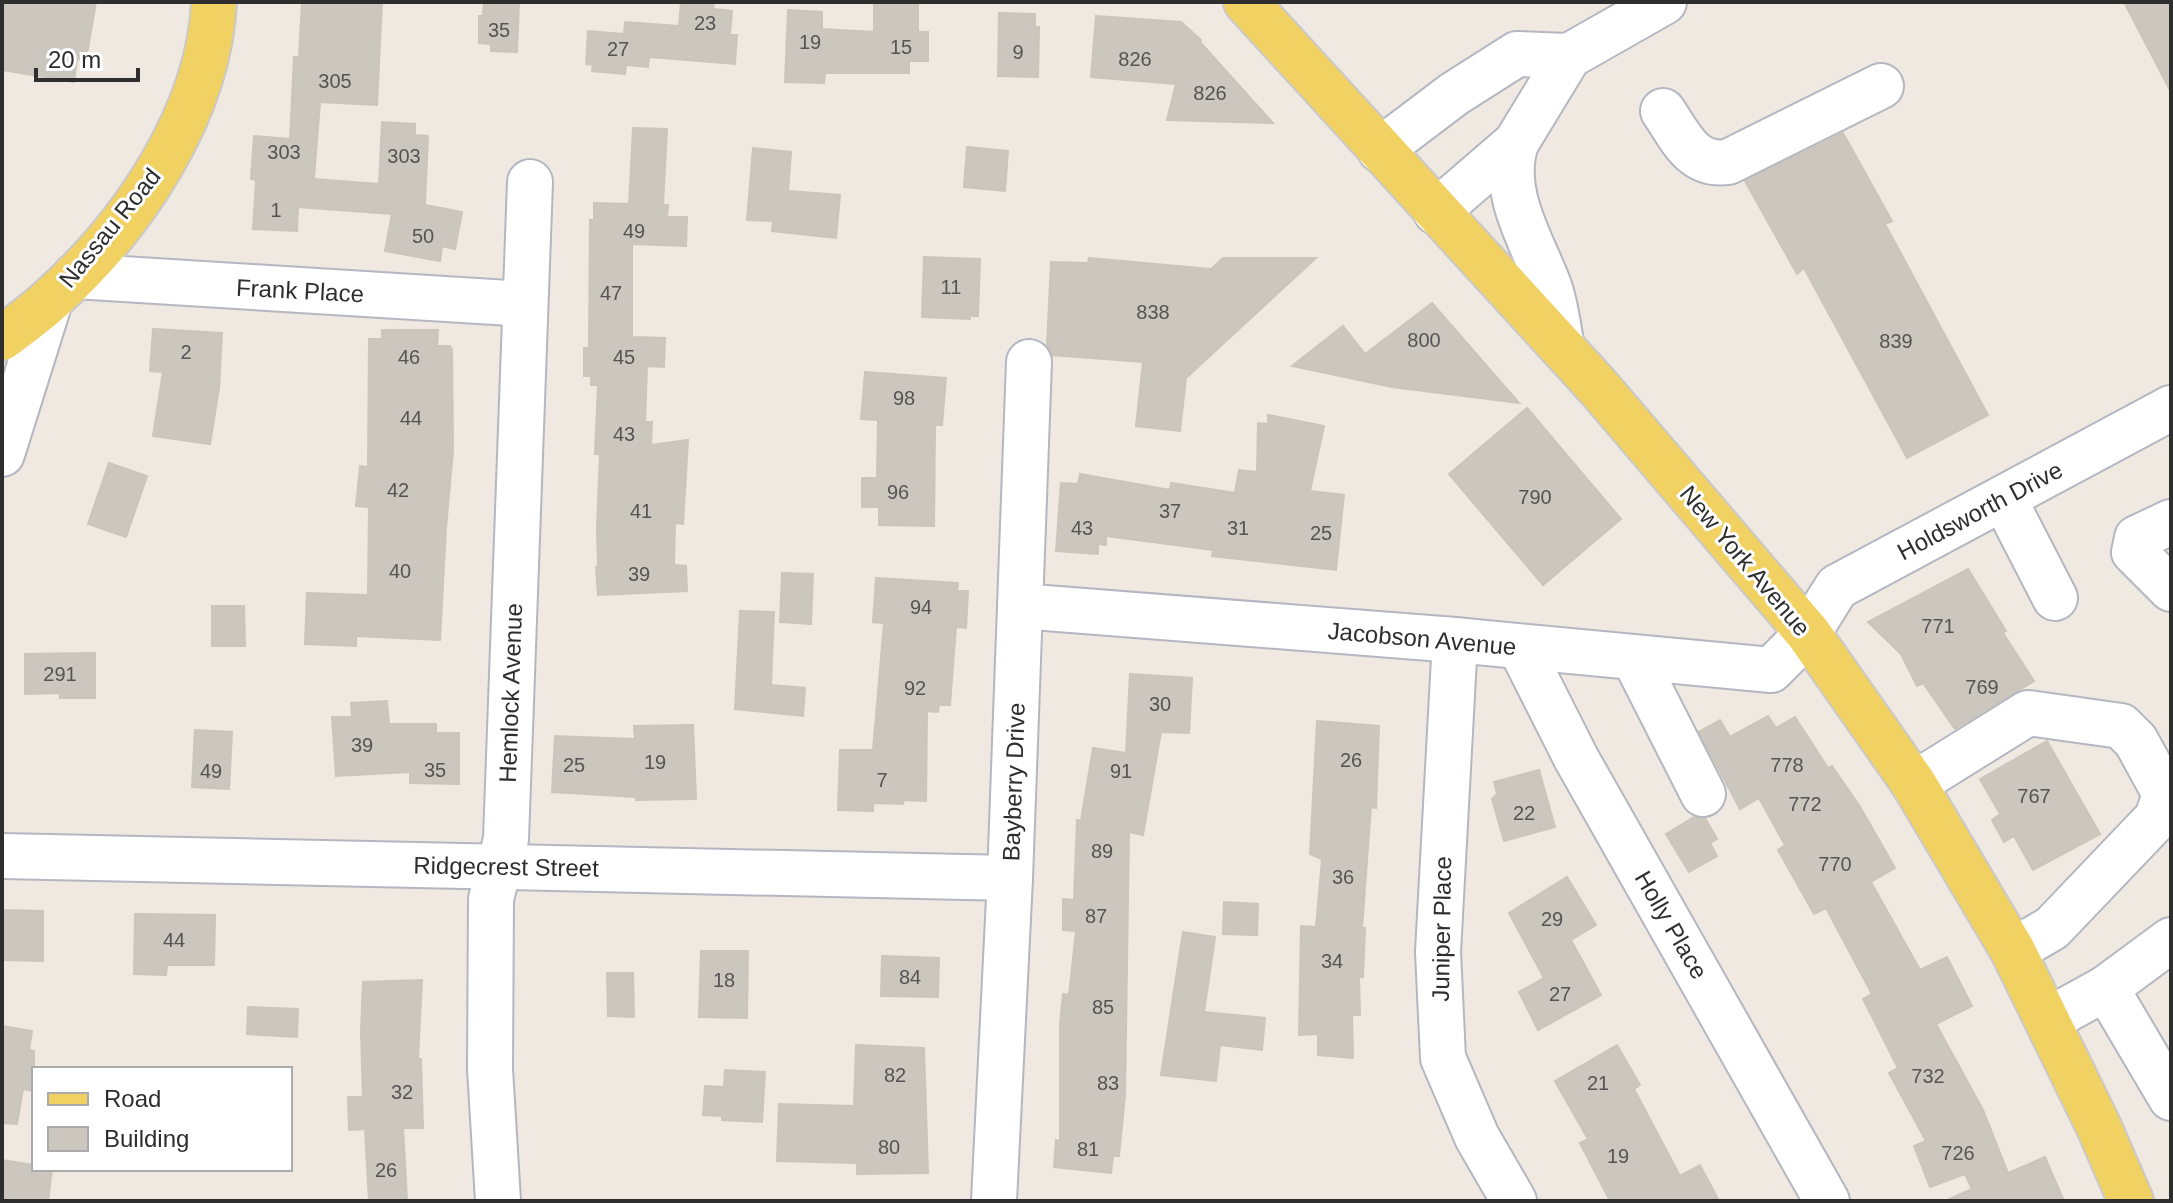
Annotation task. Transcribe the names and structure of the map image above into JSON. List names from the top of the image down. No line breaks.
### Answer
{"streets":{"main road":["Nassau Road","New York Avenue"],"street":["Frank Place","Holdsworth Drive","Jacobson Avenue","Hemlock Avenue","Bayberry Drive","Ridgecrest Street","Holly Place","Juniper Place"]},"crossings":[["Nassau Road","Frank Place"],["Frank Place","Hemlock Avenue"],["Holdsworth Drive","New York Avenue"],["Holdsworth Drive","Jacobson Avenue"],["New York Avenue","Jacobson Avenue"],["Jacobson Avenue","Bayberry Drive"],["Jacobson Avenue","Holly Place"],["Jacobson Avenue","Juniper Place"],["Hemlock Avenue","Ridgecrest Street"],["Bayberry Drive","Ridgecrest Street"]],"house_numbers":["23","35","19","15","27","9","826","305","826","303","303","1","49","50","11","47","838","800","839","2","46","45","98","44","43","42","96","790","41","37","43","31","25","40","39","94","771","291","769","92","30","39","26","19","25","778","35","49","91","7","767","772","22","89","770","36","87","29","44","34","84","18","27","85","82","732","83","21","32","80","81","726","19","26"],"legend":["Road","Building"],"scale_bar":"20 m"}
